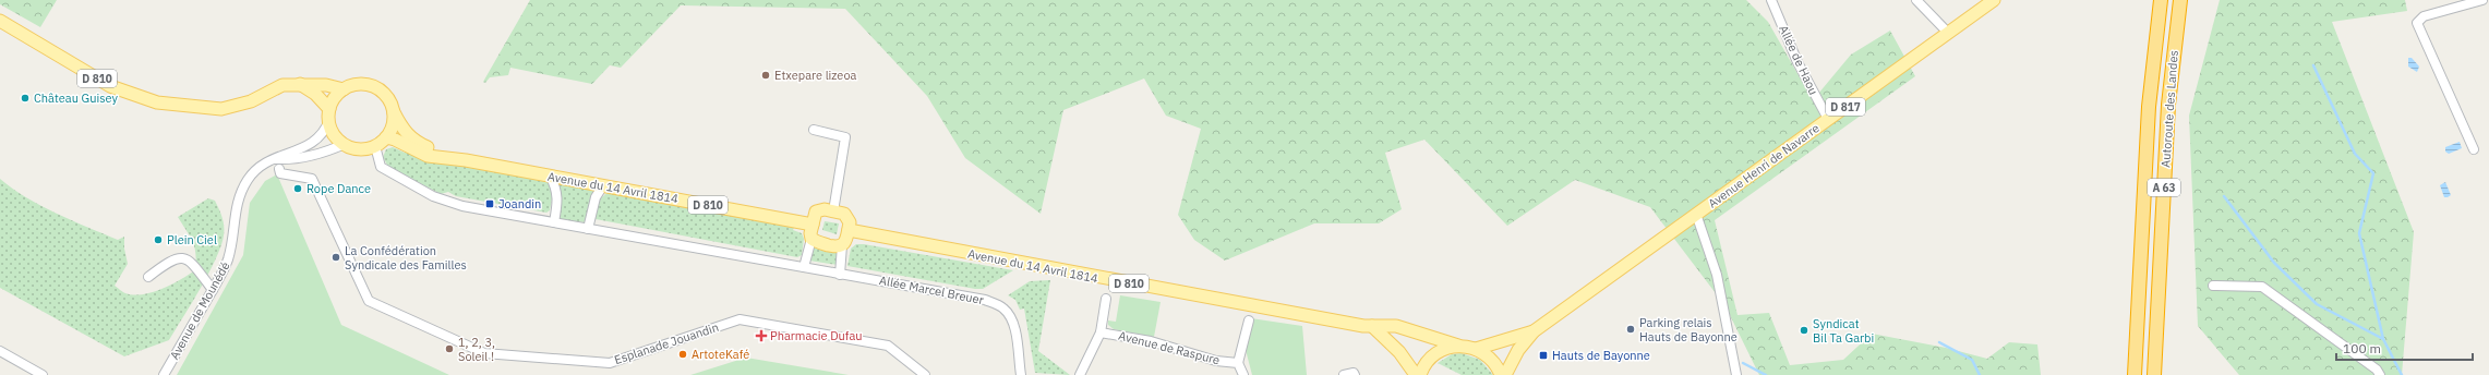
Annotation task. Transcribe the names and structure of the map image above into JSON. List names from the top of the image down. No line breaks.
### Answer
{"streets":{"highway":["Autoroute des Landes","A 63"],"main road":["D 810","D 817","Avenue Henri de Navarre","Avenue du 14 Avril 1814"],"street":["Allée de Haou","Allée Marcel Breuer","Avenue de Mounédé","Esplanade Jouandin","Avenue de Raspure"]},"crossings":[["Allée de Haou","Avenue Henri de Navarre"],["D 810","Avenue du 14 Avril 1814"],["D 810","Allée Marcel Breuer"],["D 810","Avenue de Mounédé"],["Avenue Henri de Navarre","Avenue du 14 Avril 1814"],["Avenue du 14 Avril 1814","Allée Marcel Breuer"],["Avenue du 14 Avril 1814","Avenue de Mounédé"],["Allée Marcel Breuer","Avenue de Mounédé"]],"places":{"other":["Etxepare lizeoa","Château Guisey","Rope Dance","Plein Ciel","La Confédération Syndicale des Familles","Parking relais Hauts de Bayonne","Syndicat Bil Ta Garbi","1, 2, 3, Soleil !","ArtoteKafé"],"transit":["Joandin","Hauts de Bayonne"],"health":["Pharmacie Dufau"]},"scale_bar":"100 m"}
